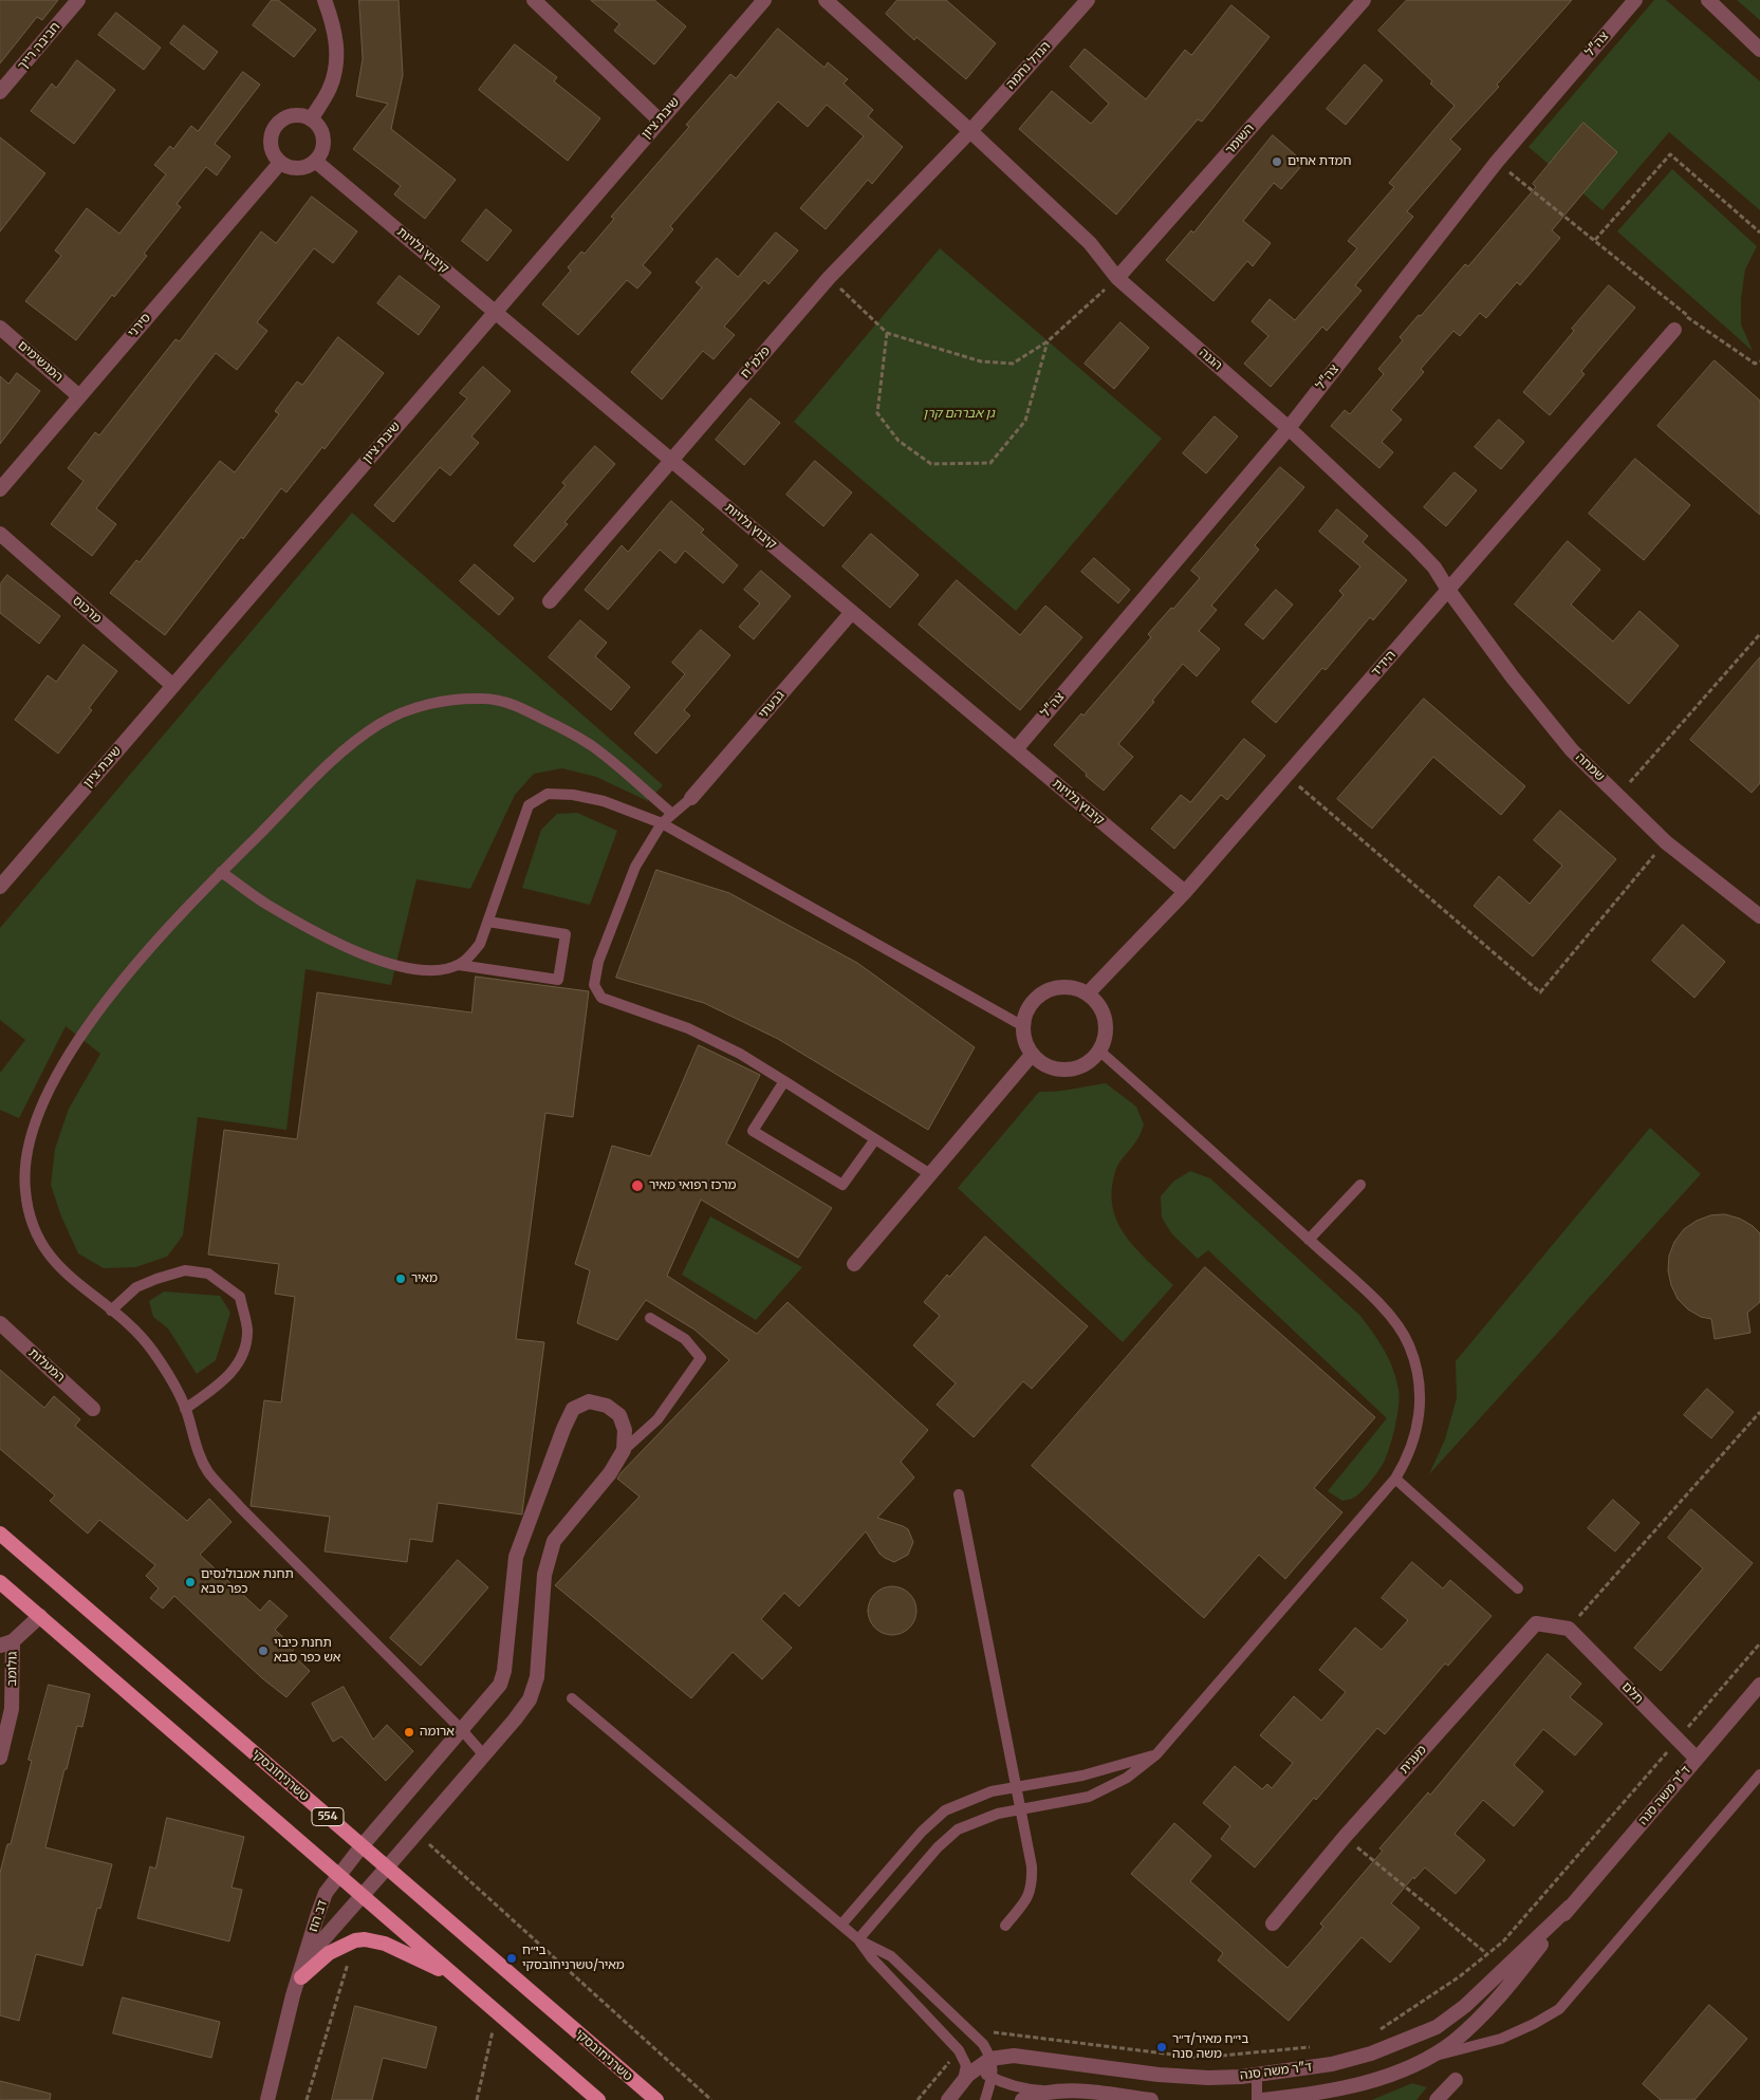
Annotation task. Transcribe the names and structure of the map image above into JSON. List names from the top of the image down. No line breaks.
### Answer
{"streets":{"main road":["טשרניחובסקי","554"],"street":["צה\"ל","חביבה רייך","הנדל נחמה","שיבת ציון","השומר","קיבוץ גלויות","סירני","הגנה","המגשימים","פלמ\"ח","מרכוס","הידיד","גבעתי","שמחה","המעלות","גולומב","תלם","מענית","ד\"ר משה סנה","דב הוז"]},"crossings":[["צה\"ל","קיבוץ גלויות"],["צה\"ל","הגנה"],["הנדל נחמה","הגנה"],["הנדל נחמה","פלמ\"ח"],["שיבת ציון","קיבוץ גלויות"],["שיבת ציון","מרכוס"],["השומר","הגנה"],["קיבוץ גלויות","סירני"],["קיבוץ גלויות","פלמ\"ח"],["קיבוץ גלויות","הידיד"],["קיבוץ גלויות","גבעתי"],["סירני","המגשימים"],["הגנה","פלמ\"ח"],["הגנה","הידיד"],["הגנה","שמחה"],["הידיד","שמחה"],["תלם","מענית"],["תלם","ד\"ר משה סנה"],["טשרניחובסקי","דב הוז"],["554","דב הוז"]],"parks":["גן אברהם קרן"],"places":["חמדת אחים","מרכז רפואי מאיר","מאיר","תחנת אמבולנסים כפר סבא","תחנת כיבוי אש כפר סבא","ארומה","בי״ח מאיר/טשרניחובסקי","בי״ח מאיר/ד״ר משה סנה"]}
